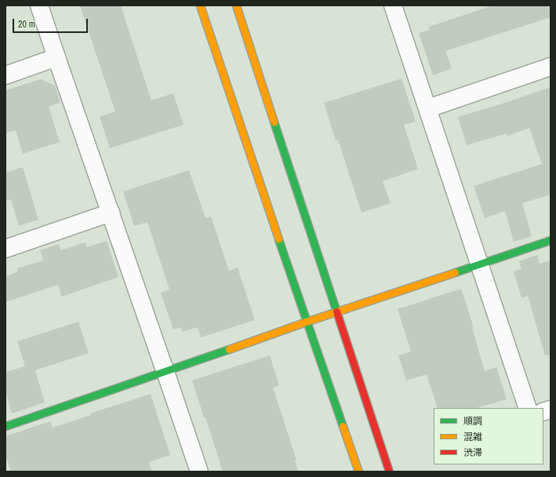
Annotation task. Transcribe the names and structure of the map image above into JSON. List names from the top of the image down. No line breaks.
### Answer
{"legend":["順調","混雑","渋滞"],"scale_bar":"20 m"}
